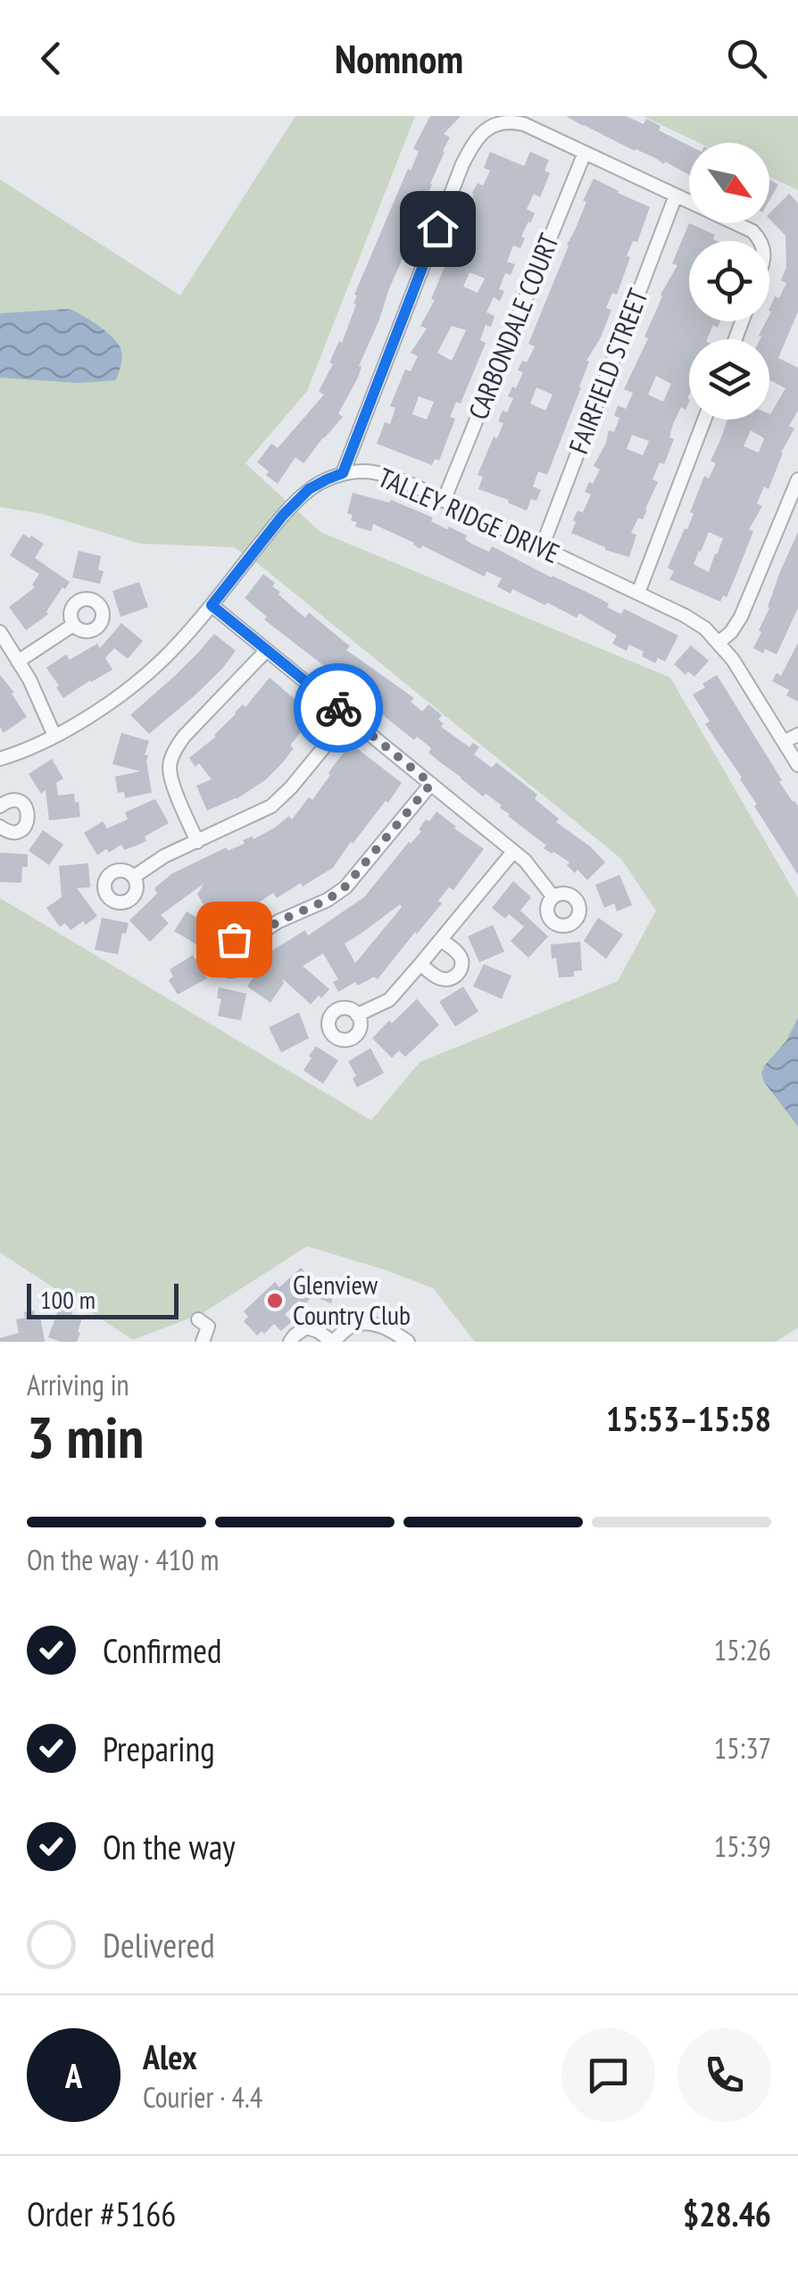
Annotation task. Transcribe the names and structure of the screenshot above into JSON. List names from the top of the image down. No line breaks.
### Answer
{"streets":{"street":["CARBONDALE COURT","FAIRFIELD STREET","TALLEY RIDGE DRIVE"]},"crossings":[["CARBONDALE COURT","TALLEY RIDGE DRIVE"],["FAIRFIELD STREET","TALLEY RIDGE DRIVE"]],"places":["Glenview Country Club"],"scale_bar":"100 m","north":"bottom right","page":{"header":"Nomnom","scale":"100 m","heading":["3 min","Arriving in","15:53–15:58"],"panel":["Alex","Courier · 4.4","Order #5166","$28.46"],"bar":"On the way · 410 m","list":[["Confirmed","15:26"],["Preparing","15:37"],["On the way","15:39"],"Delivered"],"round":"A"}}
